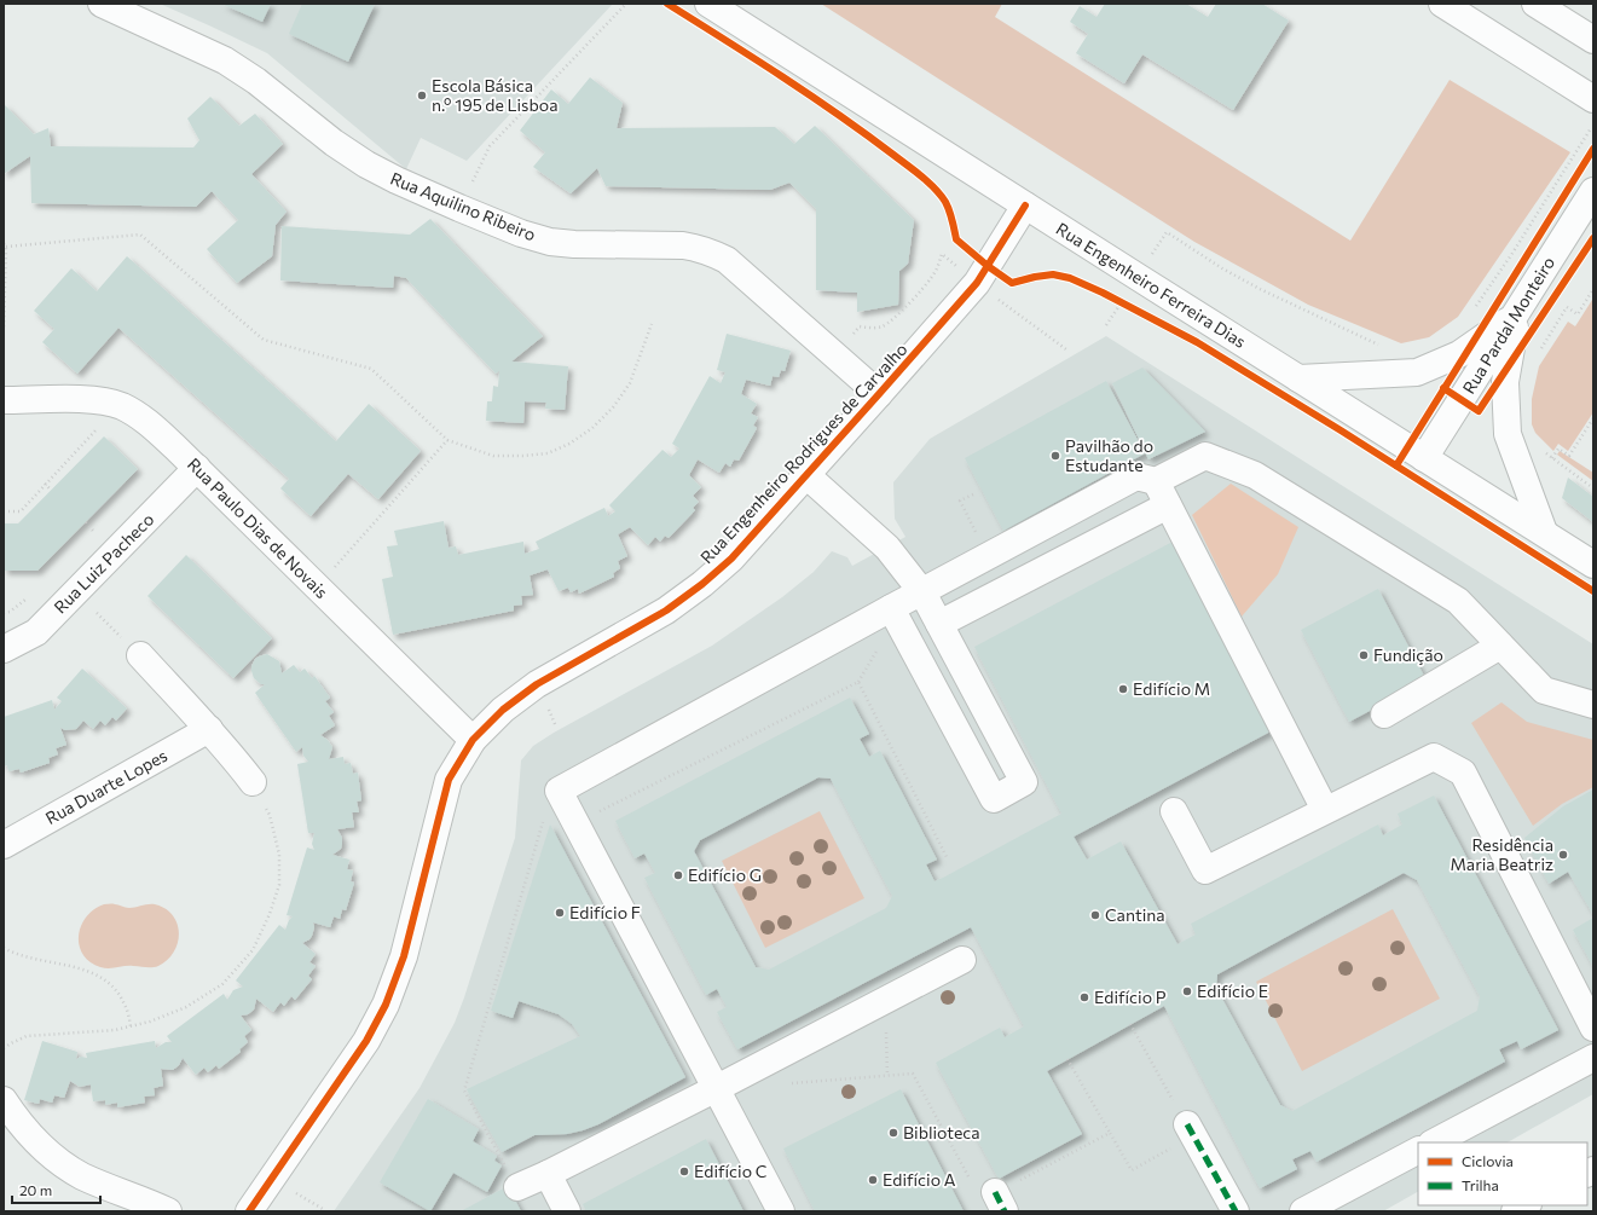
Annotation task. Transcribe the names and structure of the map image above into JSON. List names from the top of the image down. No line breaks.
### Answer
{"streets":{"main road":["Rua Aquilino Ribeiro","Rua Engenheiro Ferreira Dias","Rua Pardal Monteiro","Rua Engenheiro Rodrigues de Carvalho","Rua Paulo Dias de Novais","Rua Luiz Pacheco","Rua Duarte Lopes"]},"crossings":[["Rua Aquilino Ribeiro","Rua Engenheiro Rodrigues de Carvalho"],["Rua Engenheiro Ferreira Dias","Rua Pardal Monteiro"],["Rua Engenheiro Ferreira Dias","Rua Engenheiro Rodrigues de Carvalho"],["Rua Engenheiro Rodrigues de Carvalho","Rua Paulo Dias de Novais"],["Rua Paulo Dias de Novais","Rua Luiz Pacheco"]],"places":["Escola Básica n.º 195 de Lisboa","Pavilhão do Estudante","Fundição","Edifício M","Residência Maria Beatriz","Edifício G","Edifício F","Cantina","Edifício E","Edifício P","Biblioteca","Edifício C","Edifício A"],"legend":["Ciclovia","Trilha"],"scale_bar":"20 m"}
